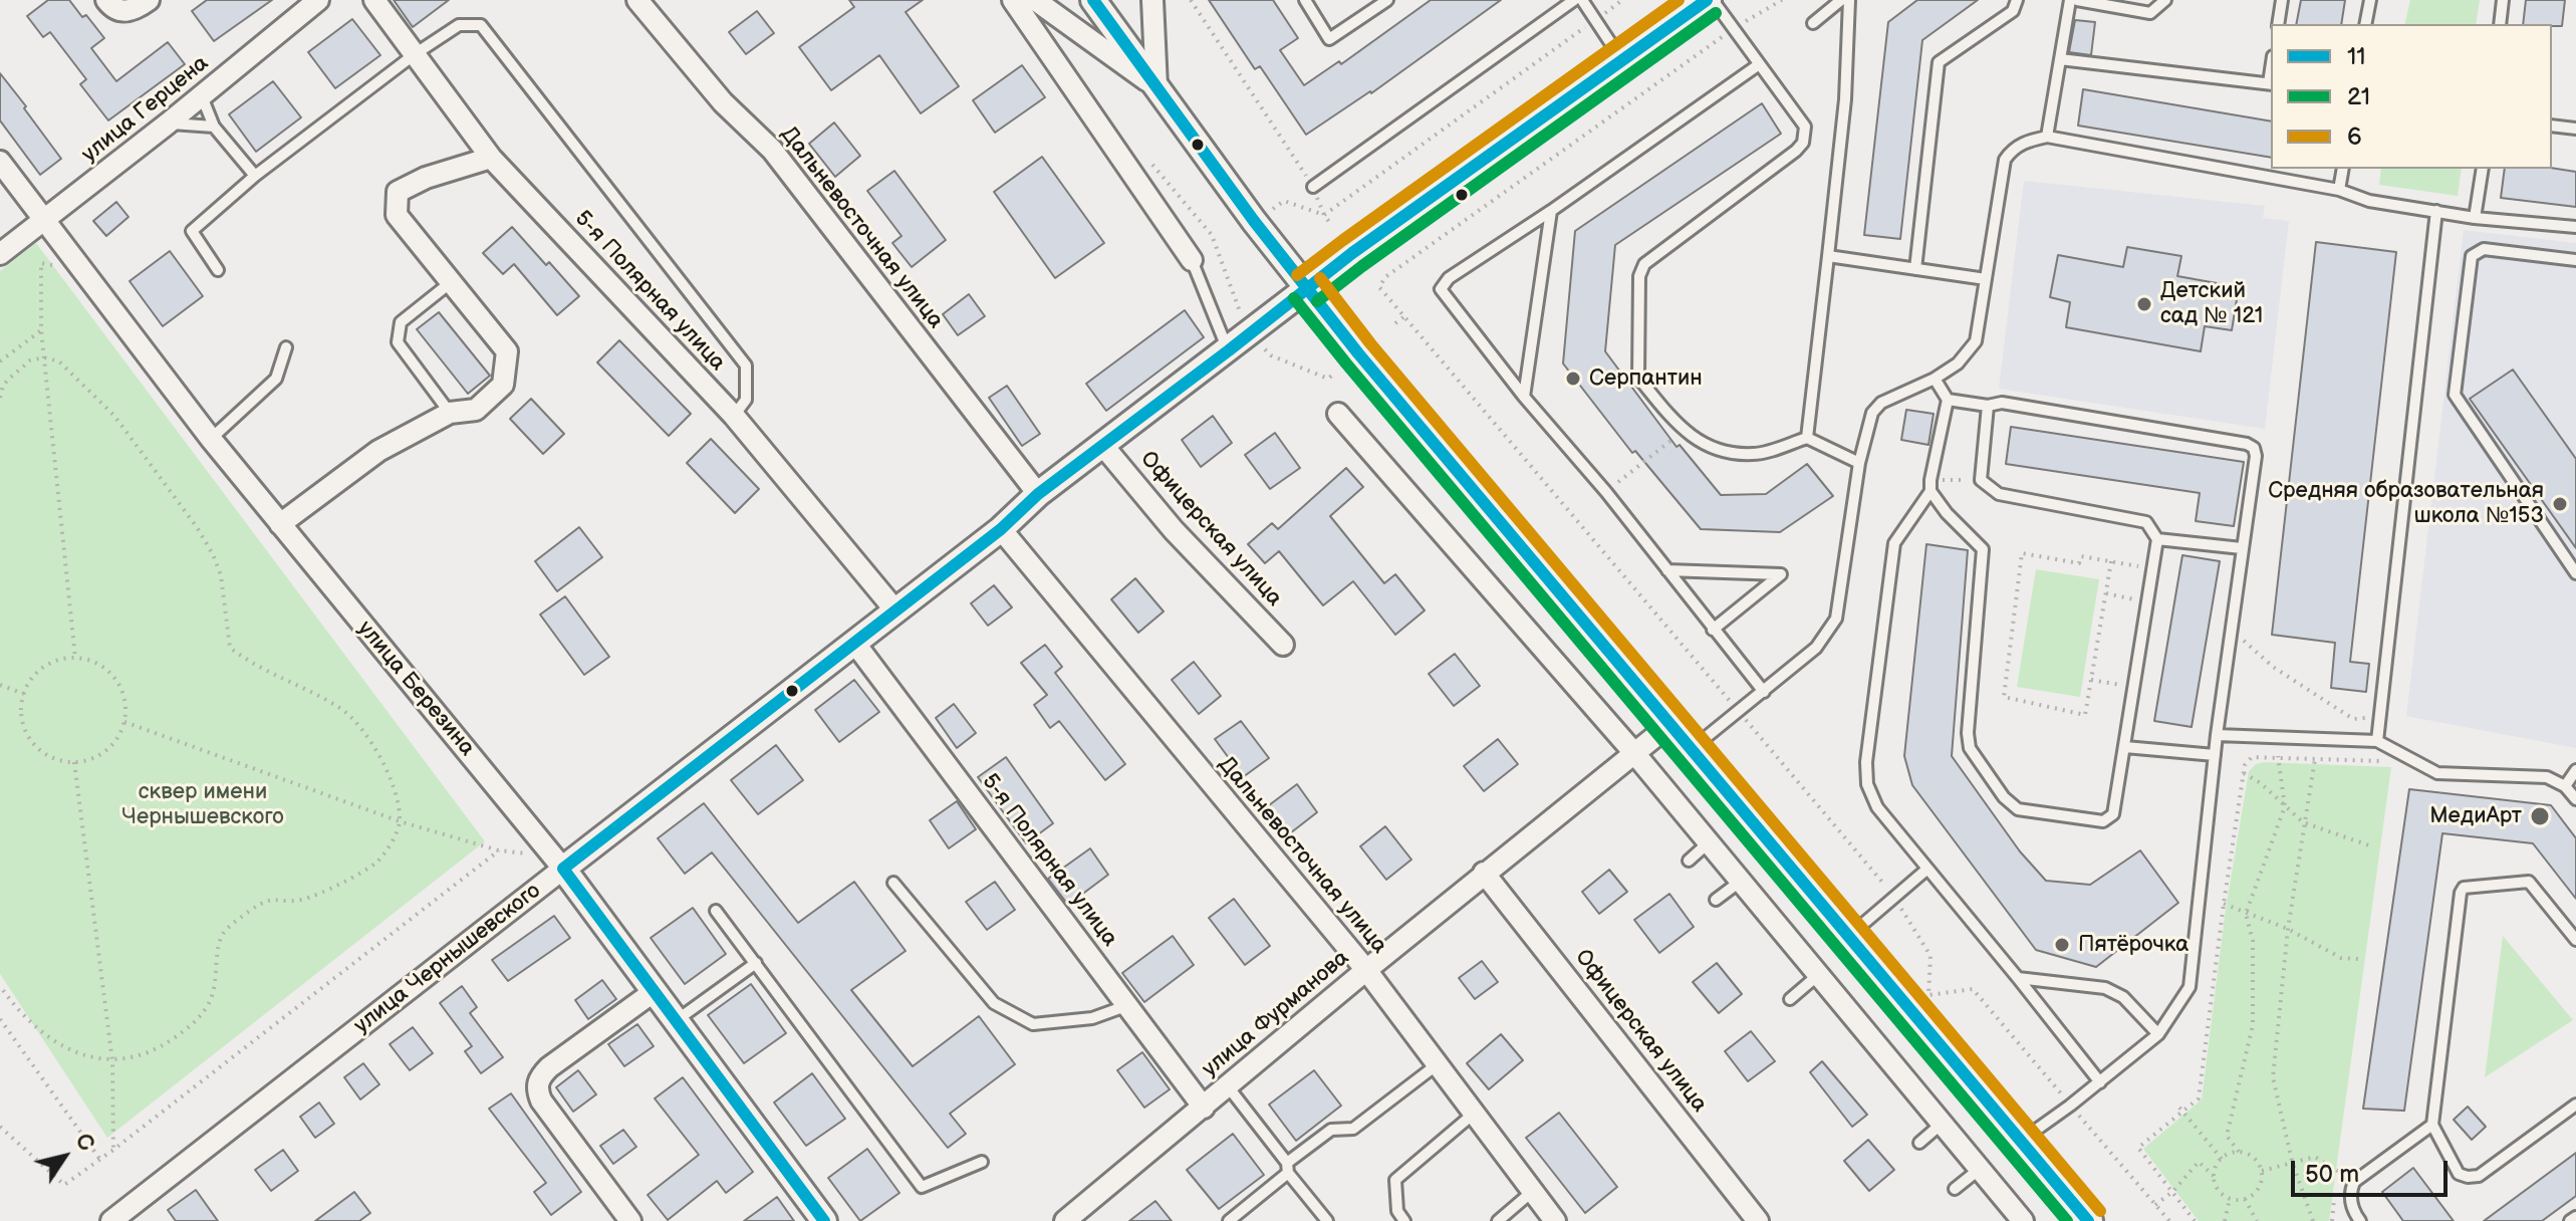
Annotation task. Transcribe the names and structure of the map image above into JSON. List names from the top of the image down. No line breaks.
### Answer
{"streets":{"main road":["улица Чернышевского"],"street":["улица Герцена","Дальневосточная улица","5-я Полярная улица","Офицерская улица","улица Березина","улица Фурманова"]},"crossings":[["улица Герцена","улица Березина"],["Дальневосточная улица","улица Чернышевского"],["Дальневосточная улица","улица Фурманова"],["5-я Полярная улица","улица Чернышевского"],["5-я Полярная улица","улица Фурманова"],["Офицерская улица","улица Чернышевского"],["Офицерская улица","улица Фурманова"],["улица Березина","улица Чернышевского"]],"parks":["сквер имени Чернышевского"],"places":["Детский сад № 121","Серпантин","Средняя образовательная школа №153","МедиАрт","Пятёрочка"],"lines":["transit line 11","transit line 6","transit line 21"],"legend":["11","21","6"],"scale_bar":"50 m","north":"top right"}
